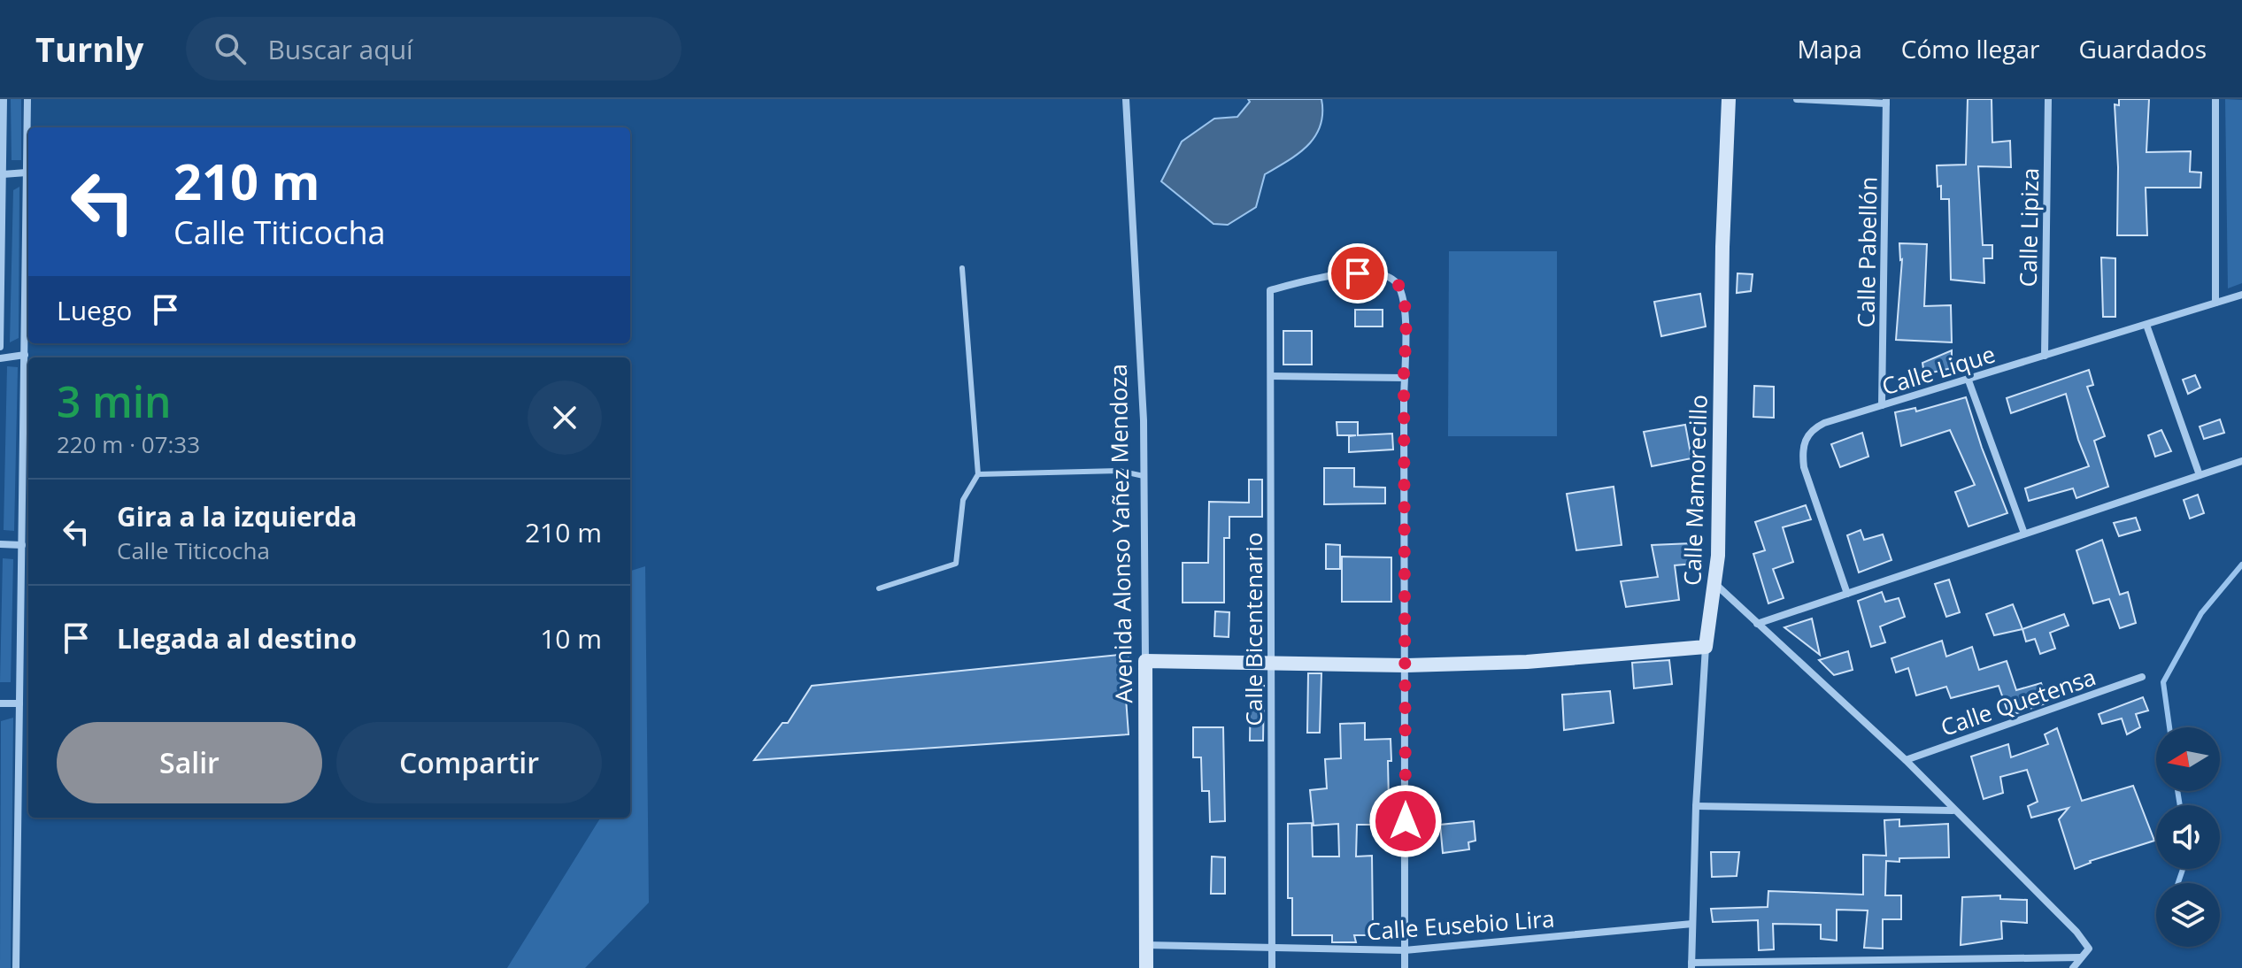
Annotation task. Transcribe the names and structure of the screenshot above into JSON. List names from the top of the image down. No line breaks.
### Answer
{"streets":{"street":["Calle Lipiza","Calle Pabellón","Calle Lique","Calle Mamorecillo","Avenida Alonso Yañez Mendoza","Calle Bicentenario","Calle Quetensa","Calle Eusebio Lira"]},"crossings":[["Calle Lipiza","Calle Lique"],["Calle Pabellón","Calle Lique"],["Calle Mamorecillo","Calle Eusebio Lira"],["Avenida Alonso Yañez Mendoza","Calle Eusebio Lira"],["Calle Bicentenario","Calle Eusebio Lira"]],"north":"left","page":{"header":"Turnly","search":"Buscar aquí","nav":["Mapa","Cómo llegar","Guardados"],"turn":["210 m","Calle Titicocha"],"then":"Luego","heading":["3 min","220 m · 07:33"],"list":[{"name":"Gira a la izquierda","note":"Calle Titicocha","value":"210 m"},{"name":"Llegada al destino","value":"10 m"}],"buttons":["Salir","Compartir"]}}
